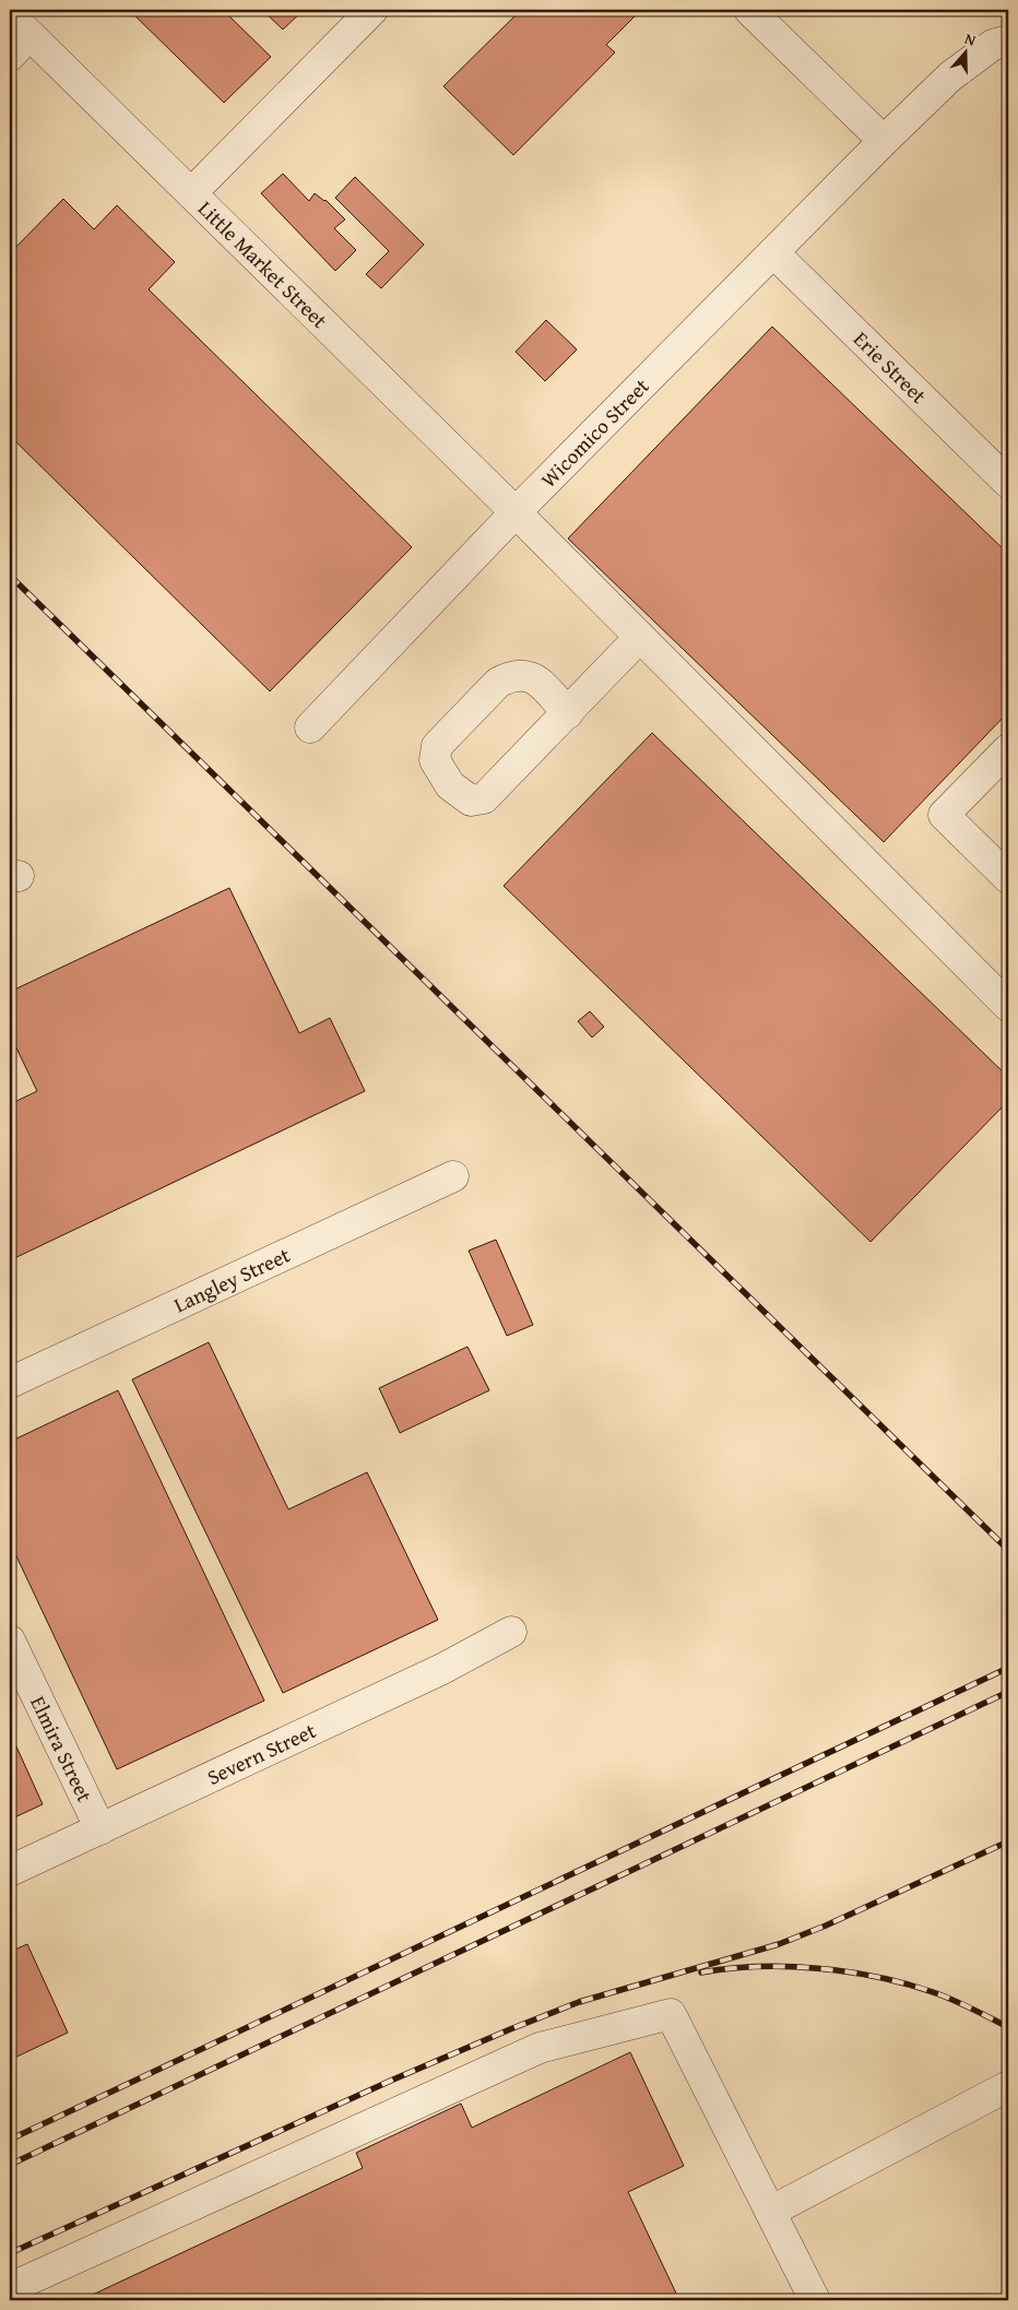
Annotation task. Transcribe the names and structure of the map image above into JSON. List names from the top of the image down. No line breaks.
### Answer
{"streets":{"street":["Little Market Street","Erie Street","Wicomico Street","Langley Street","Elmira Street","Severn Street"]},"crossings":[["Little Market Street","Wicomico Street"],["Erie Street","Wicomico Street"],["Elmira Street","Severn Street"]],"north":"top"}
